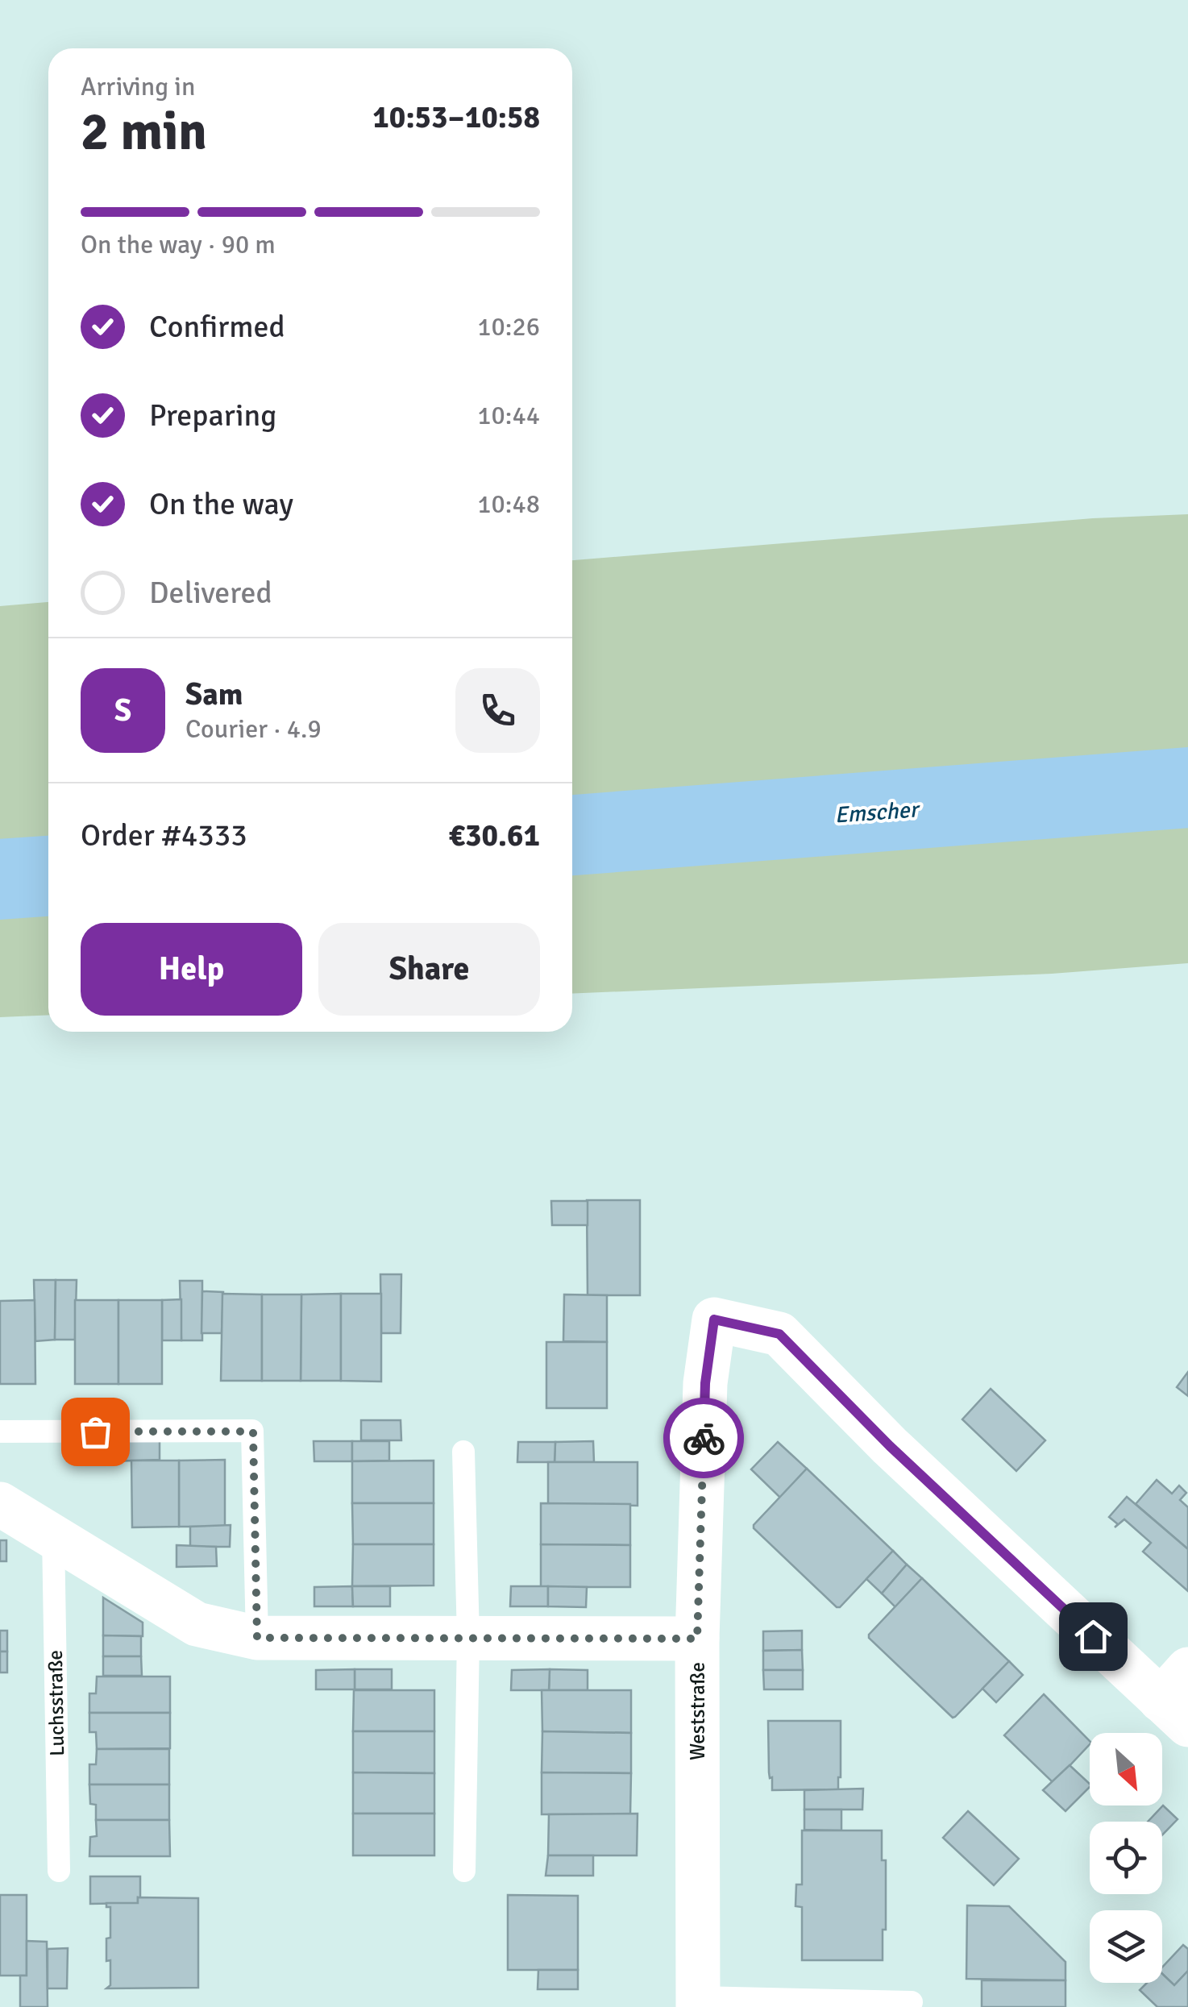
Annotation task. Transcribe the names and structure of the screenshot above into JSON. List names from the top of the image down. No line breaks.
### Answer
{"streets":{"street":["Weststraße"],"lane":["Luchsstraße"]},"water":["Emscher"],"north":"bottom right","page":{"heading":["2 min","Arriving in","10:53–10:58"],"panel":["Sam","Courier · 4.9","Order #4333","€30.61"],"bar":"On the way · 90 m","list":[["Confirmed","10:26"],["Preparing","10:44"],["On the way","10:48"],"Delivered"],"round":"S","buttons":["Help","Share"]}}
